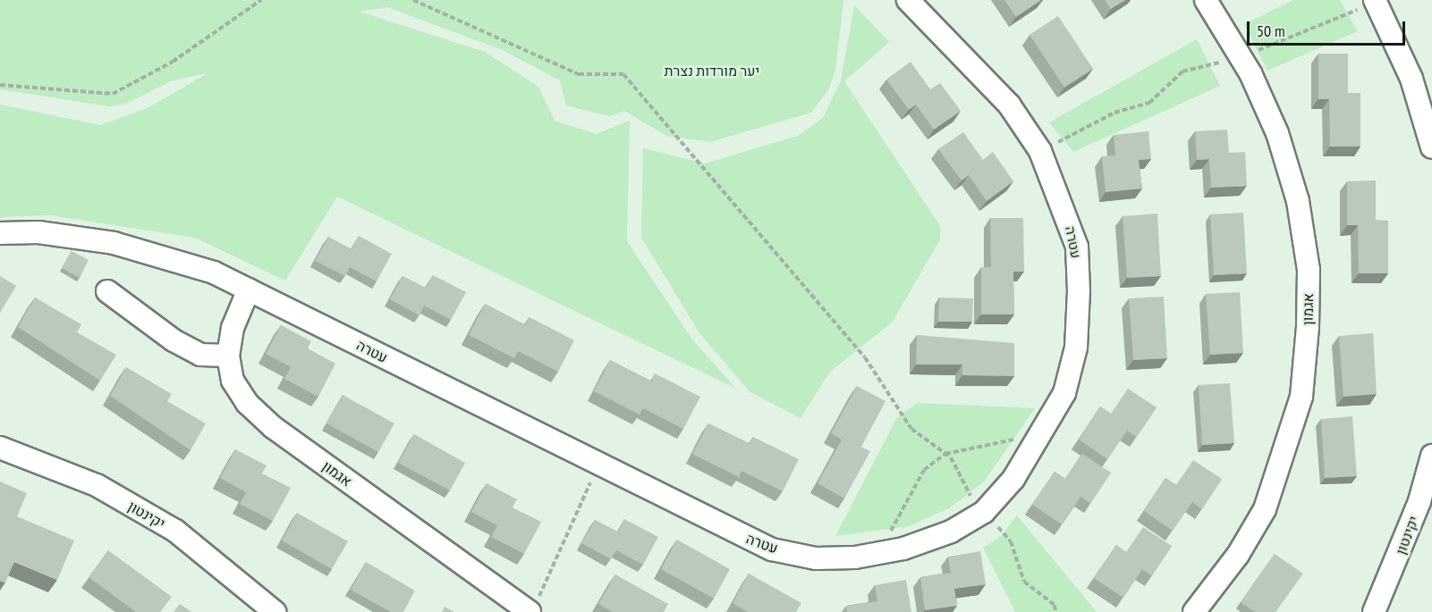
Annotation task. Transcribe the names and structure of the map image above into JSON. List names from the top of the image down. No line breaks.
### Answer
{"streets":{"street":["עטרה","אגמון","יקינטון"]},"crossings":[["עטרה","אגמון"]],"parks":["יער מורדות נצרת"],"scale_bar":"50 m"}
